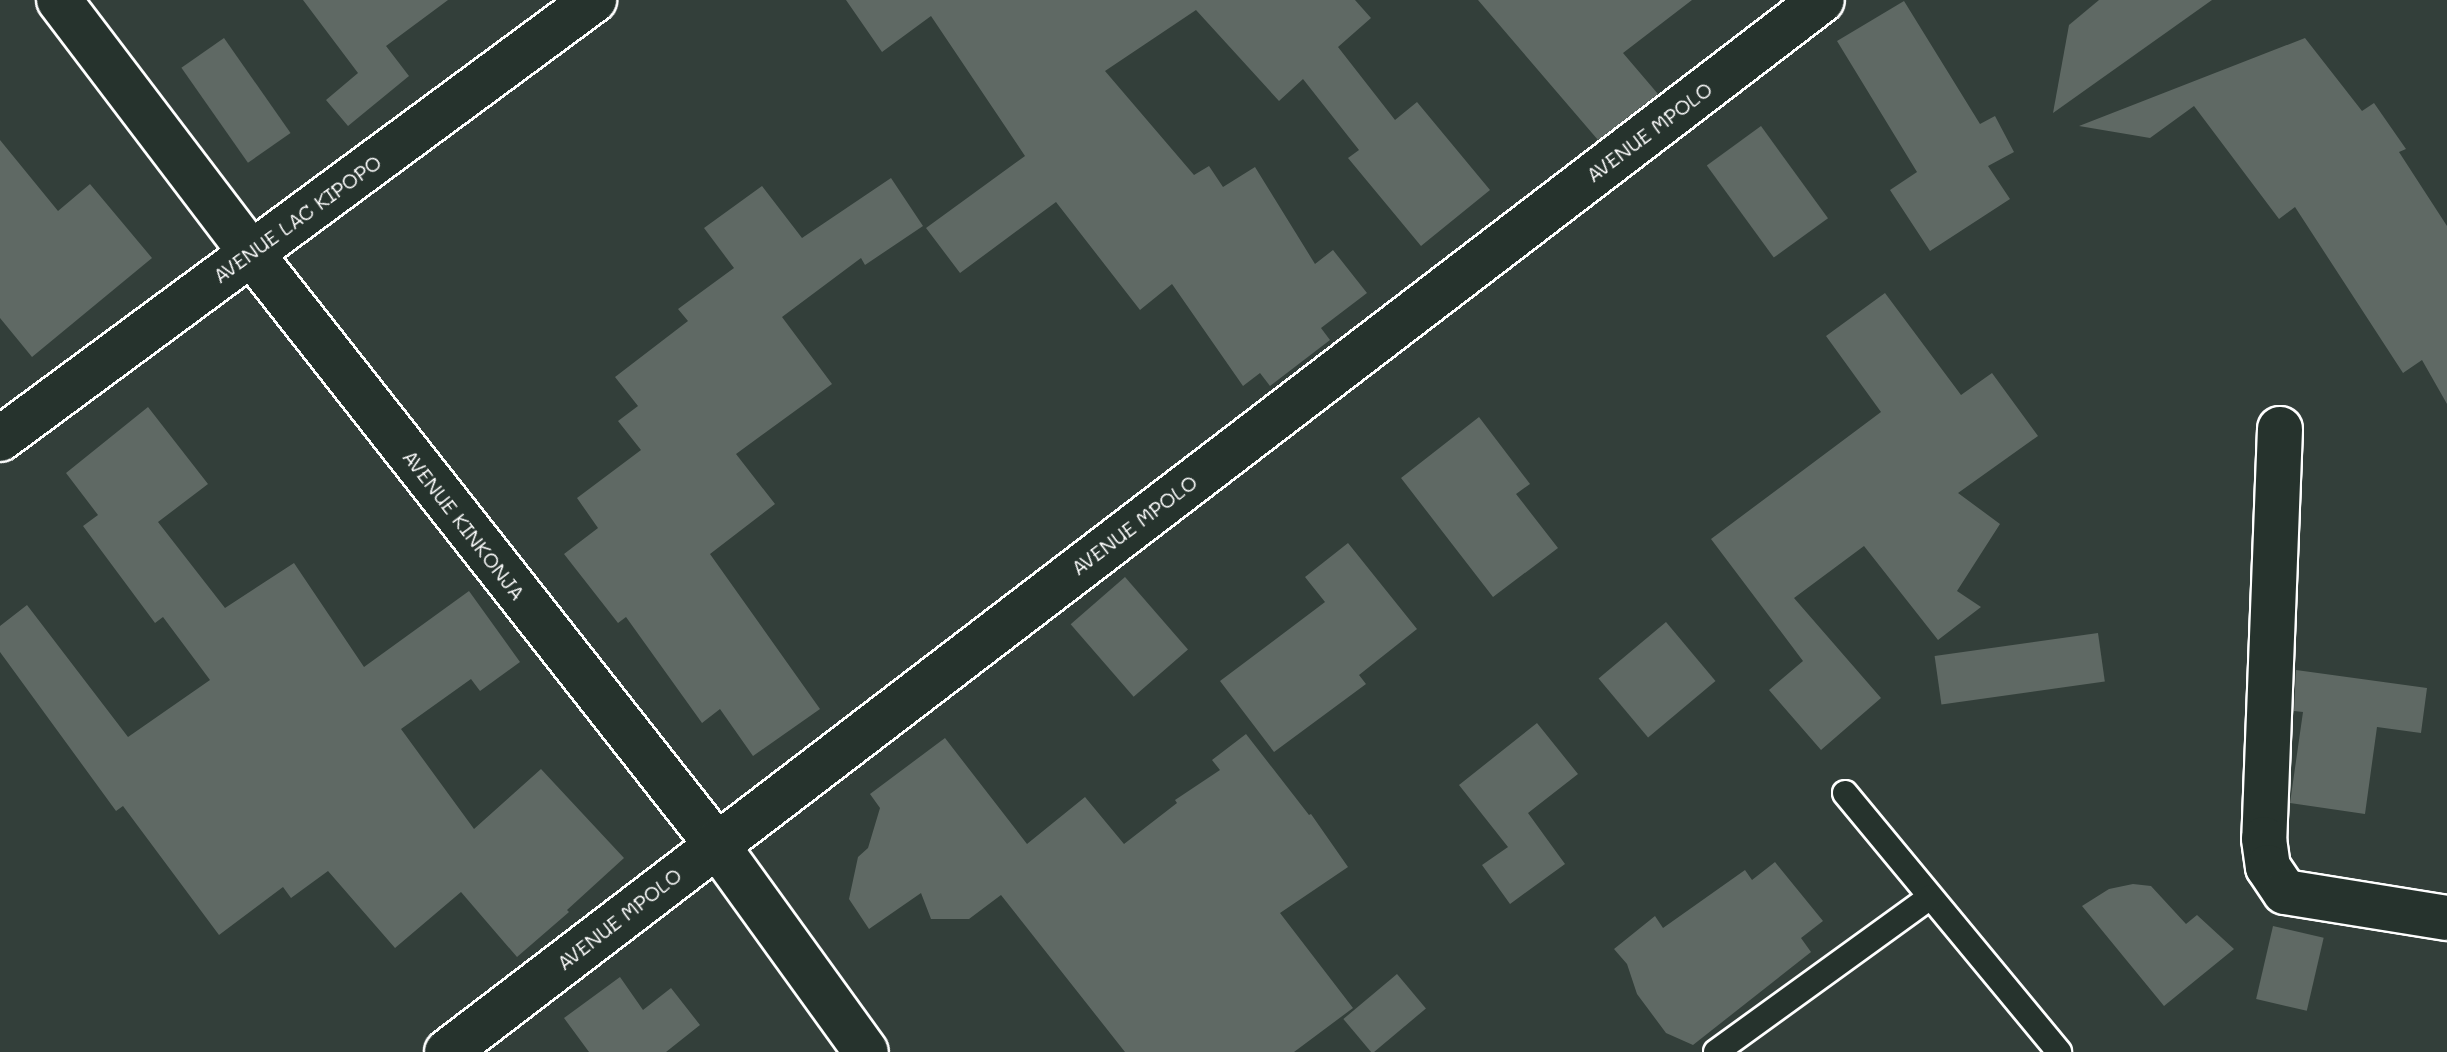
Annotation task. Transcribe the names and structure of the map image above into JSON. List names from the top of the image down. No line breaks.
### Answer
{"streets":{"street":["AVENUE MPOLO","AVENUE LAC KIPOPO","AVENUE KINKONJA"]},"crossings":[["AVENUE MPOLO","AVENUE KINKONJA"],["AVENUE LAC KIPOPO","AVENUE KINKONJA"]]}
